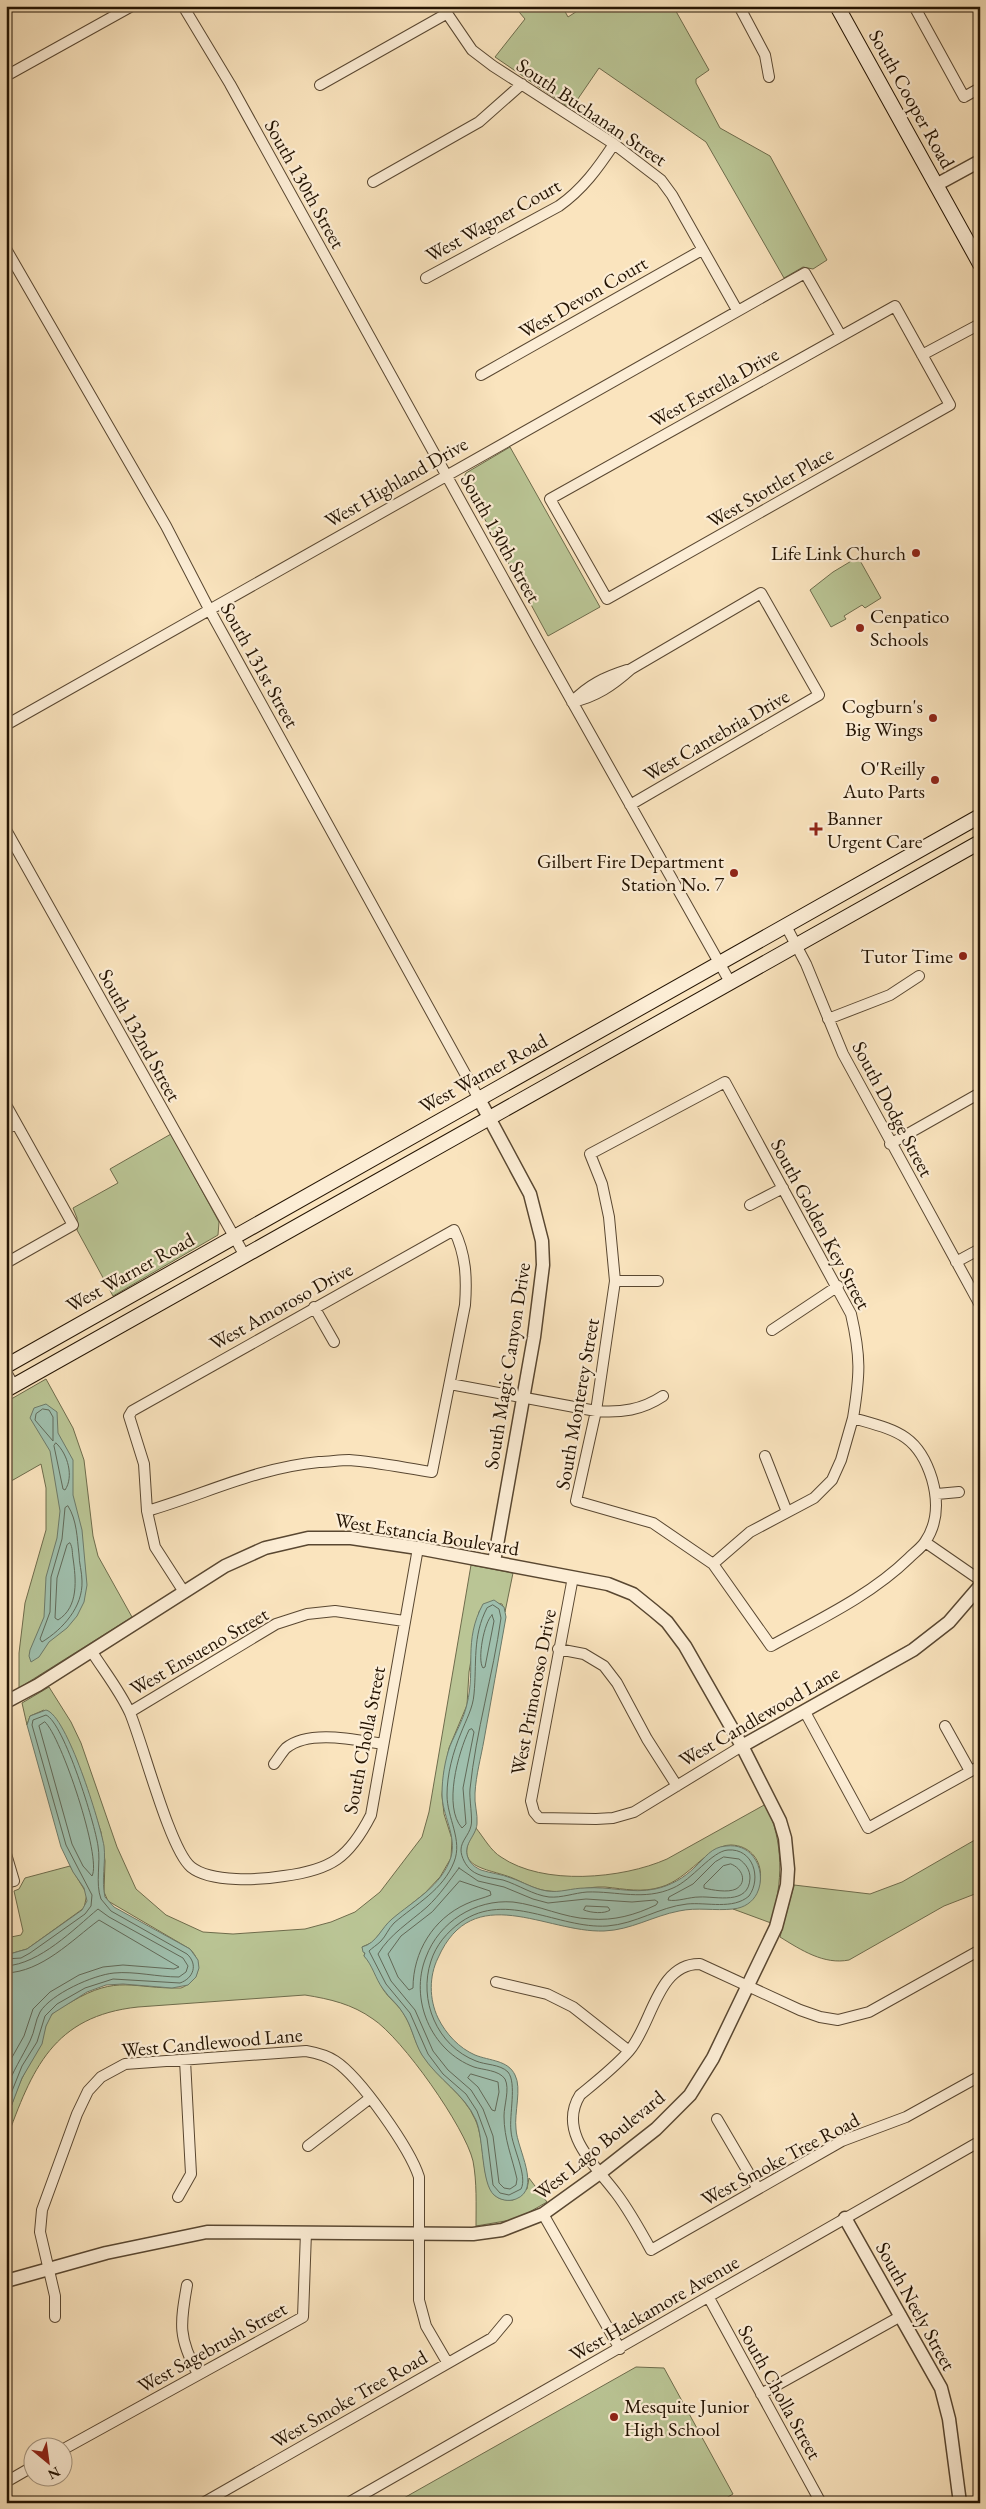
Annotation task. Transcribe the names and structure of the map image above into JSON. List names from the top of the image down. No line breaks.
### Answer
{"streets":{"main road":["South Cooper Road","West Warner Road"],"street":["South Buchanan Street","South 130th Street","West Wagner Court","West Devon Court","West Estrella Drive","West Highland Drive","West Stottler Place","South 131st Street","West Cantebria Drive","South 132nd Street","South Dodge Street","South Golden Key Street","West Amoroso Drive","South Magic Canyon Drive","South Monterey Street","West Estancia Boulevard","West Ensueno Street","West Primoroso Drive","West Candlewood Lane","South Cholla Street","West Lago Boulevard","West Smoke Tree Road","South Neely Street","West Hackamore Avenue","West Sagebrush Street"]},"crossings":[["South Buchanan Street","West Wagner Court"],["South Buchanan Street","West Devon Court"],["South Buchanan Street","West Highland Drive"],["South 130th Street","West Highland Drive"],["South 130th Street","West Cantebria Drive"],["South 130th Street","West Warner Road"],["West Estrella Drive","West Highland Drive"],["West Estrella Drive","West Stottler Place"],["West Highland Drive","South 131st Street"],["South 131st Street","West Warner Road"],["South 131st Street","South Magic Canyon Drive"],["South 132nd Street","West Warner Road"],["West Warner Road","South Dodge Street"],["West Warner Road","South Magic Canyon Drive"],["South Golden Key Street","South Monterey Street"],["South Magic Canyon Drive","West Estancia Boulevard"],["West Estancia Boulevard","West Primoroso Drive"],["West Estancia Boulevard","West Candlewood Lane"],["West Estancia Boulevard","South Cholla Street"],["West Estancia Boulevard","West Lago Boulevard"],["West Ensueno Street","South Cholla Street"],["West Primoroso Drive","West Candlewood Lane"],["West Candlewood Lane","West Lago Boulevard"],["West Candlewood Lane","West Smoke Tree Road"],["South Cholla Street","West Hackamore Avenue"],["West Lago Boulevard","West Smoke Tree Road"],["West Lago Boulevard","West Sagebrush Street"],["South Neely Street","West Hackamore Avenue"]],"places":{"other":["Life Link Church","Cenpatico Schools","Cogburn's Big Wings","O'Reilly Auto Parts","Gilbert Fire Department Station No. 7","Tutor Time","Mesquite Junior High School"],"health":["Banner Urgent Care"]},"north":"bottom right"}
